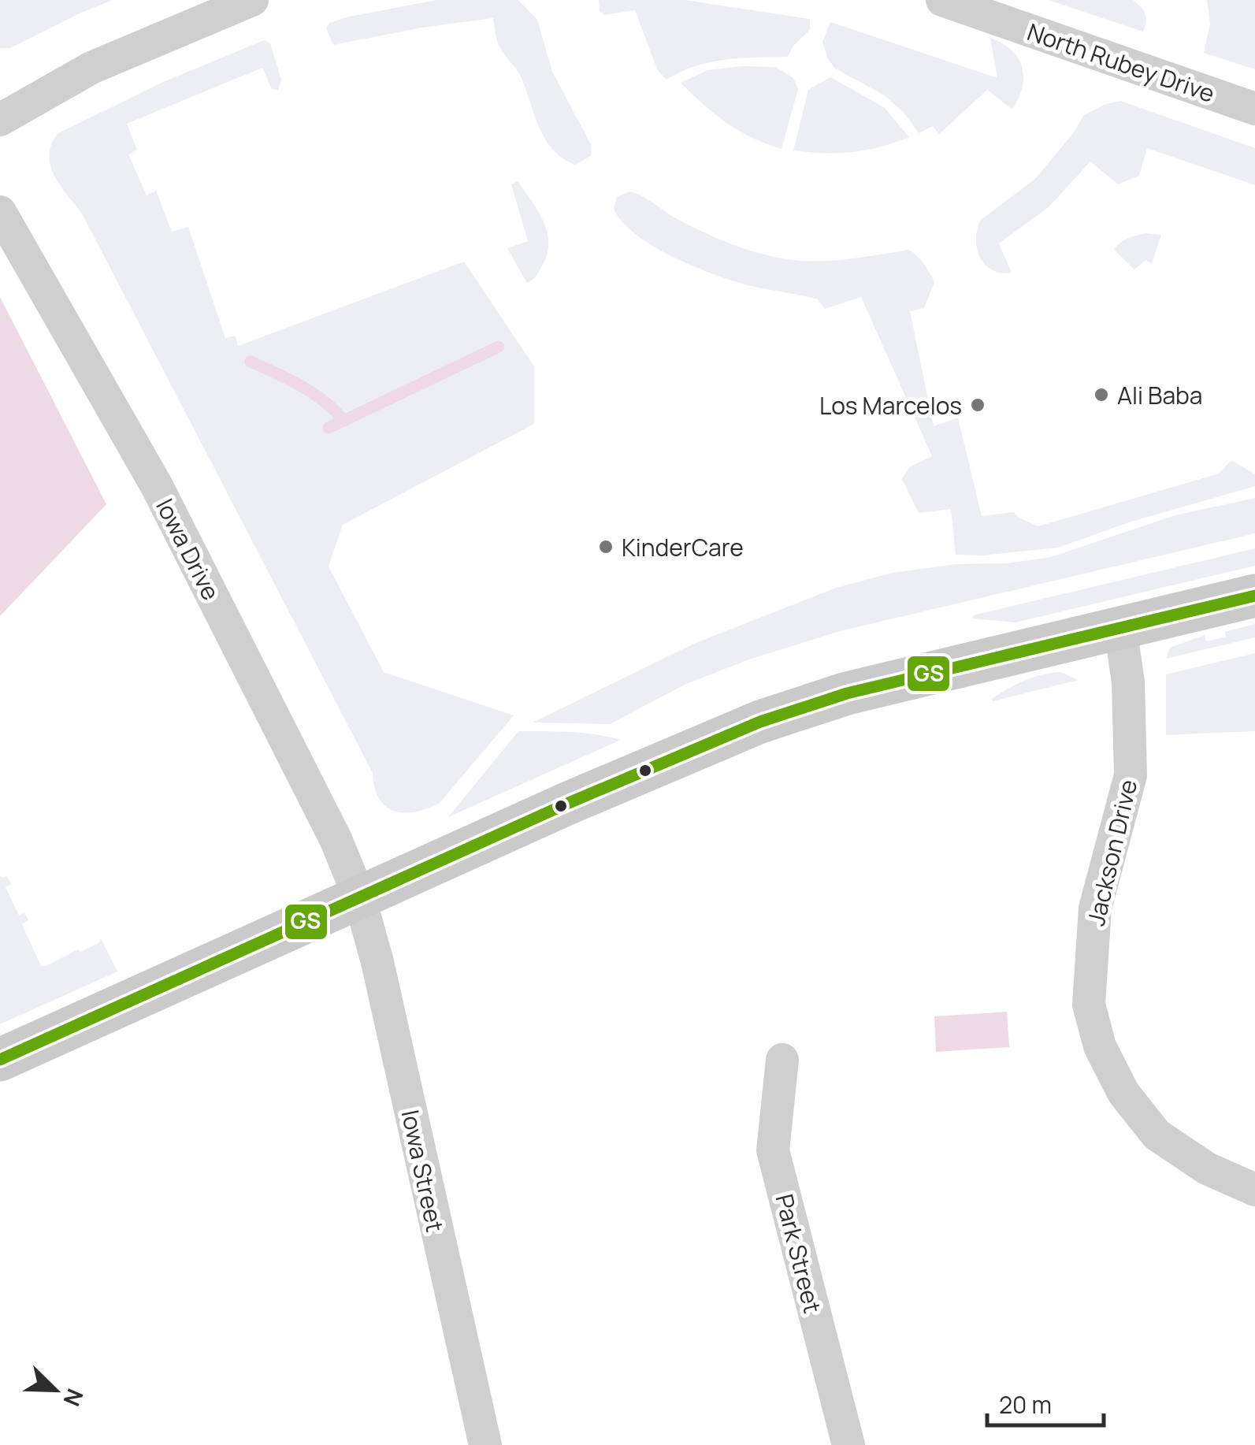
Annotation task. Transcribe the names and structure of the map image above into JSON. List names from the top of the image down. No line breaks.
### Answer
{"streets":{"street":["North Rubey Drive","Iowa Drive","Jackson Drive","Iowa Street","Park Street"]},"crossings":[["Iowa Drive","Iowa Street"]],"places":["Ali Baba","Los Marcelos","KinderCare"],"lines":["transit line GS"],"scale_bar":"20 m","north":"bottom right"}
